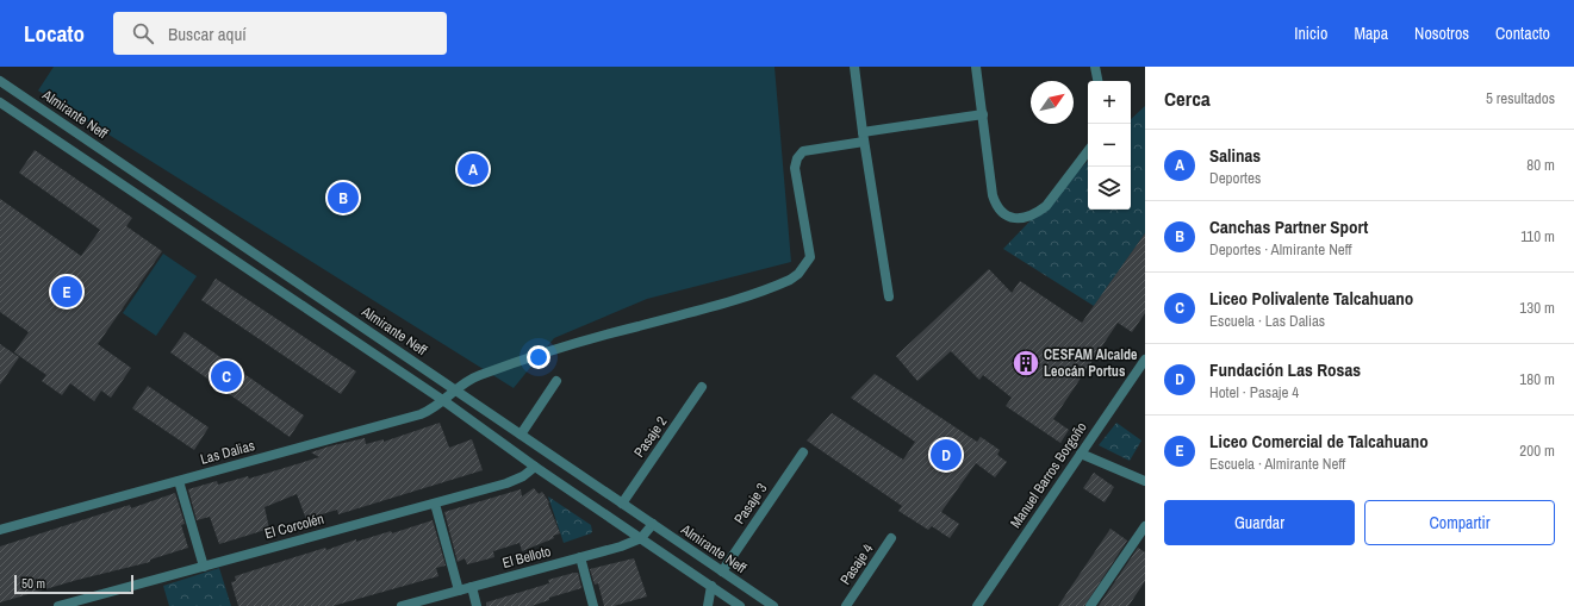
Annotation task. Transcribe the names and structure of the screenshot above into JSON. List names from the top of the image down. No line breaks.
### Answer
{"streets":{"street":["Almirante Neff","Pasaje 2","Las Dalias","Manuel Barros Borgoño","Pasaje 3","El Corcolén","El Belloto","Pasaje 4"]},"crossings":[["Almirante Neff","Pasaje 2"],["Almirante Neff","Las Dalias"],["Almirante Neff","Pasaje 3"]],"places":{"building":["CESFAM Alcalde Leocán Portus"]},"scale_bar":"50 m","north":"top right","page":{"header":"Locato","search":"Buscar aquí","nav":["Inicio","Mapa","Nosotros","Contacto"],"heading":["Cerca","5 resultados"],"map_buttons":["+","−"],"list":[{"mark":"A","name":"Salinas","note":"Deportes","value":"80 m"},{"mark":"B","name":"Canchas Partner Sport","note":"Deportes · Almirante Neff","value":"110 m"},{"mark":"C","name":"Liceo Polivalente Talcahuano","note":"Escuela · Las Dalias","value":"130 m"},{"mark":"D","name":"Fundación Las Rosas","note":"Hotel · Pasaje 4","value":"180 m"},{"mark":"E","name":"Liceo Comercial de Talcahuano","note":"Escuela · Almirante Neff","value":"200 m"}],"pins":["A","B","E","C","D"],"buttons":["Guardar","Compartir"],"scale":"50 m"}}
